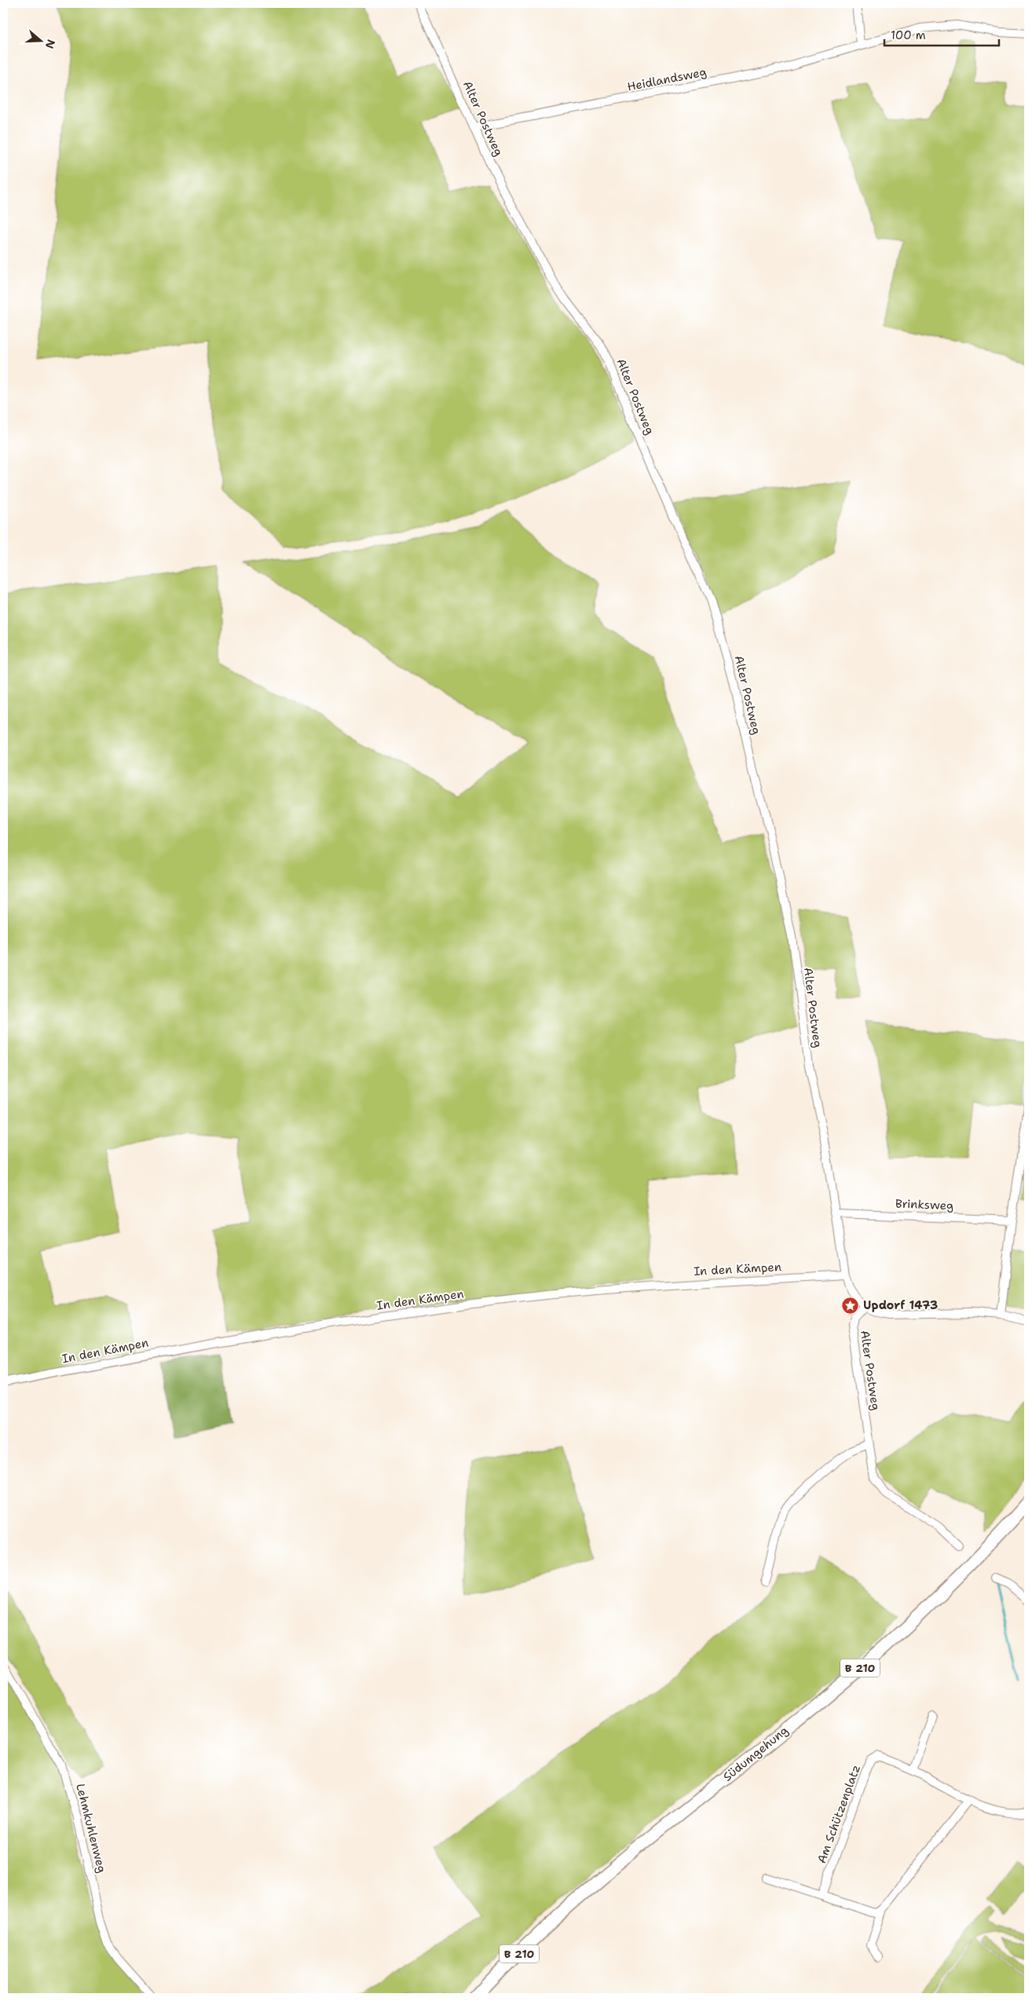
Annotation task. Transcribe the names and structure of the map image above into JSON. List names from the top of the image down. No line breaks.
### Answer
{"streets":{"main road":["B 210","Südumgehung"],"street":["Heidlandsweg","Alter Postweg","Brinksweg","In den Kämpen","Am Schützenplatz","Lehmkuhlenweg"]},"crossings":[["Heidlandsweg","Alter Postweg"],["Alter Postweg","Brinksweg"],["Alter Postweg","In den Kämpen"]],"places":{"place":["Updorf 1473"]},"scale_bar":"100 m","north":"right"}
